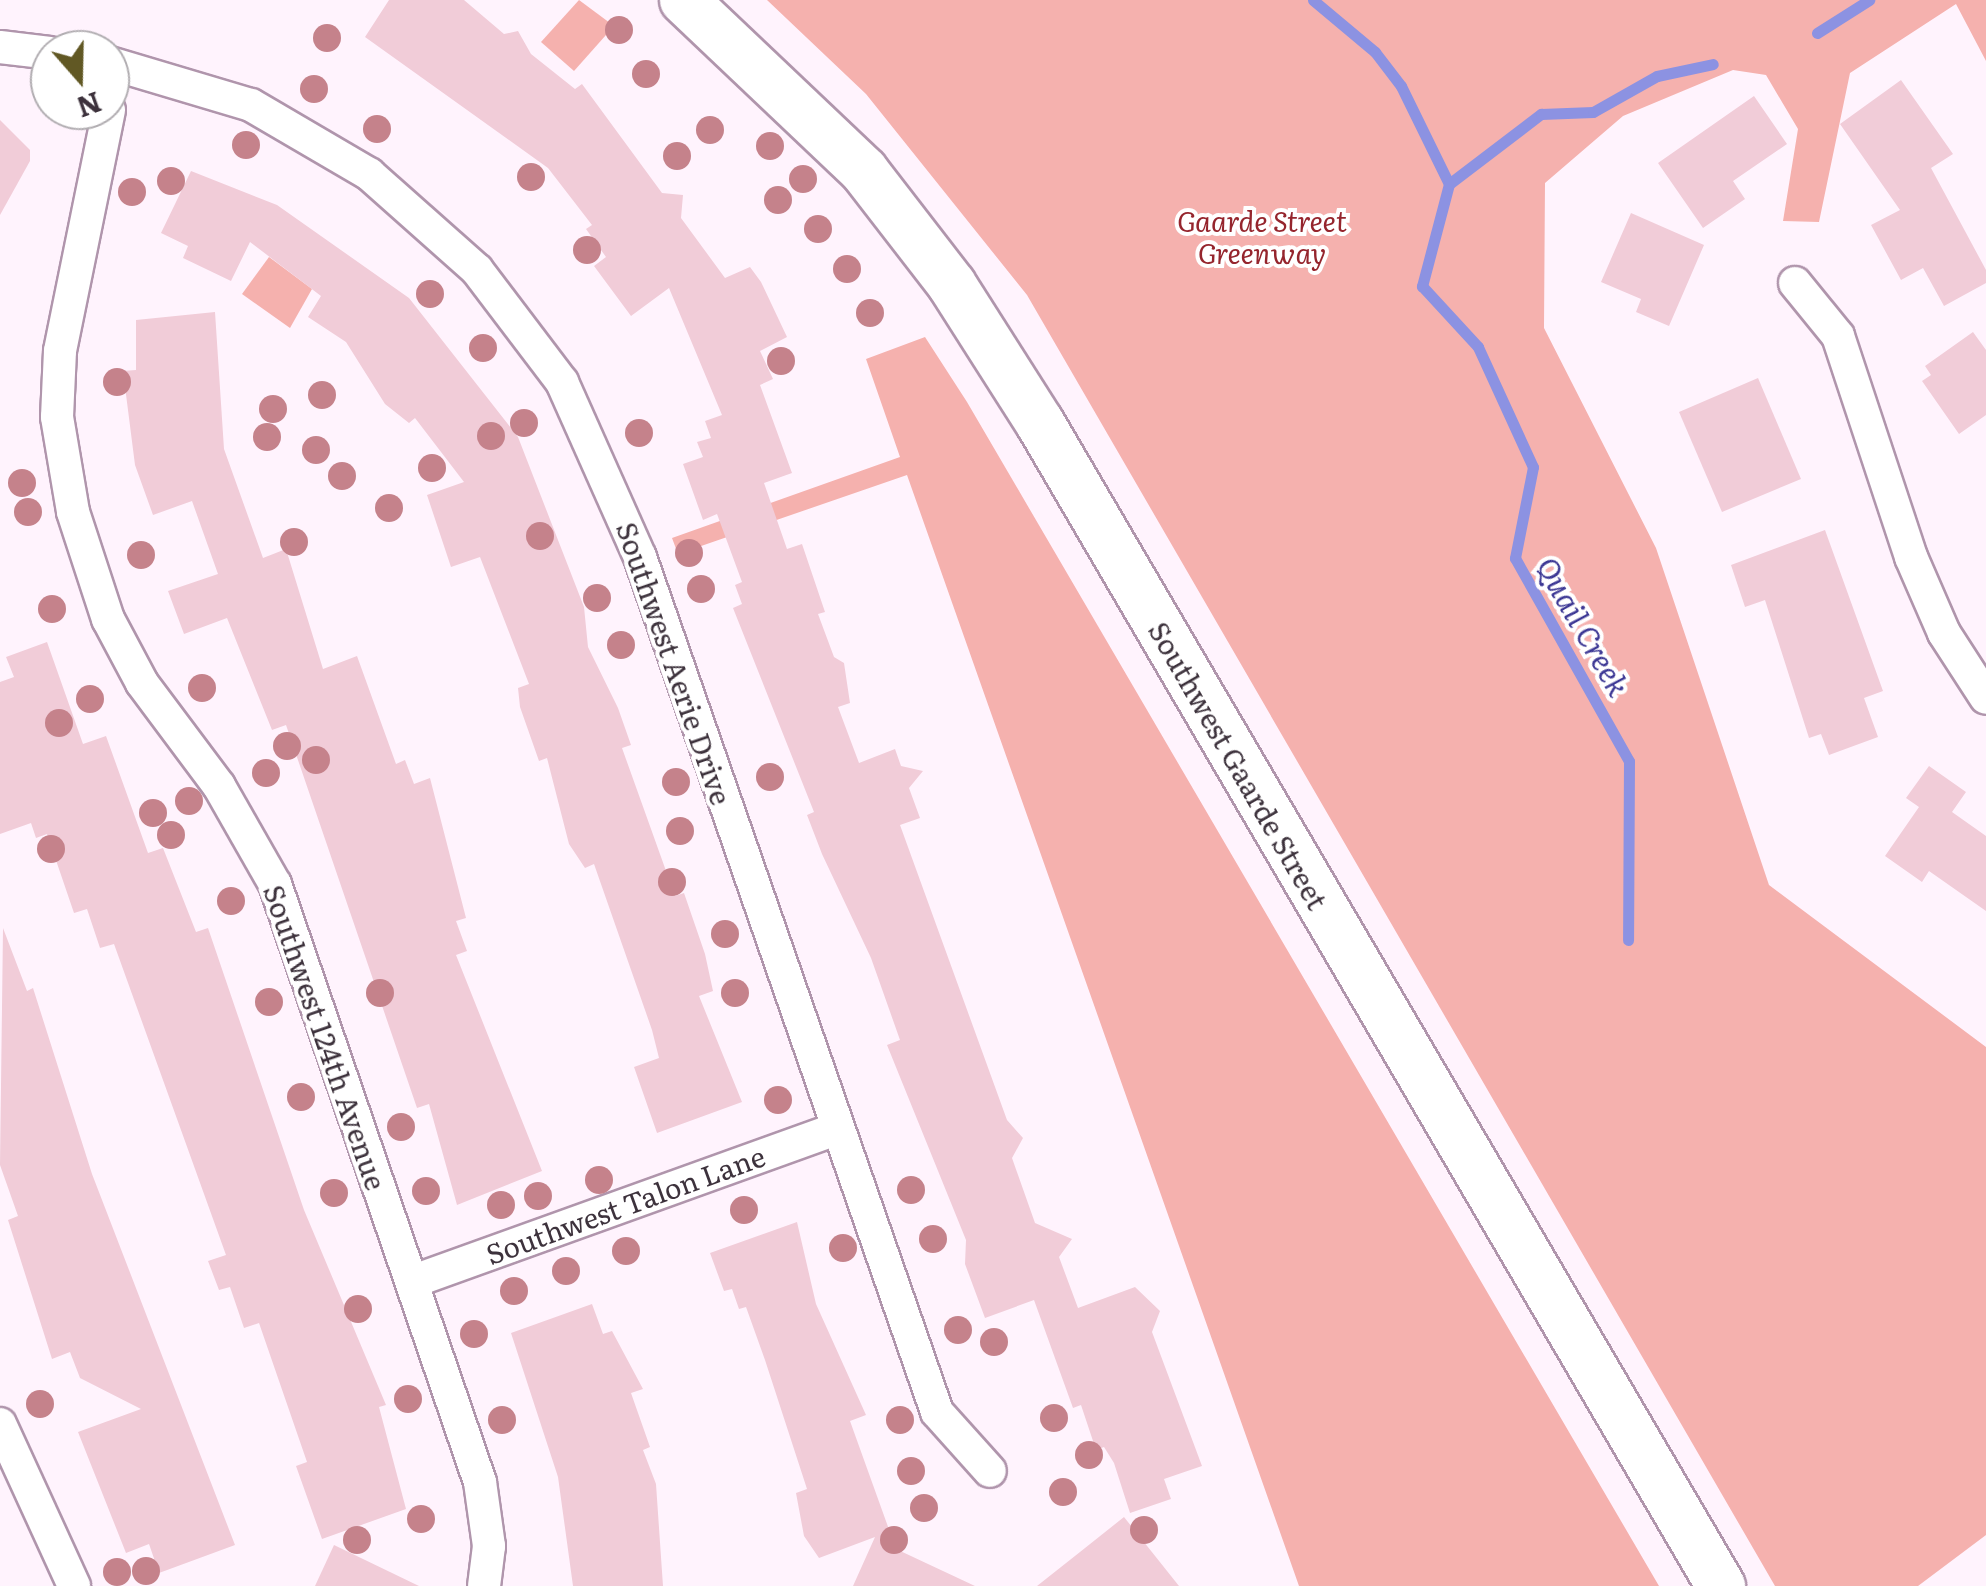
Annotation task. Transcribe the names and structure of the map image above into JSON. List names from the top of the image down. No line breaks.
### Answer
{"streets":{"main road":["Southwest Gaarde Street"],"street":["Southwest Aerie Drive","Southwest 124th Avenue","Southwest Talon Lane"]},"crossings":[["Southwest Aerie Drive","Southwest Talon Lane"],["Southwest 124th Avenue","Southwest Talon Lane"]],"water":["Quail Creek"],"parks":["Gaarde Street Greenway"],"north":"bottom"}
